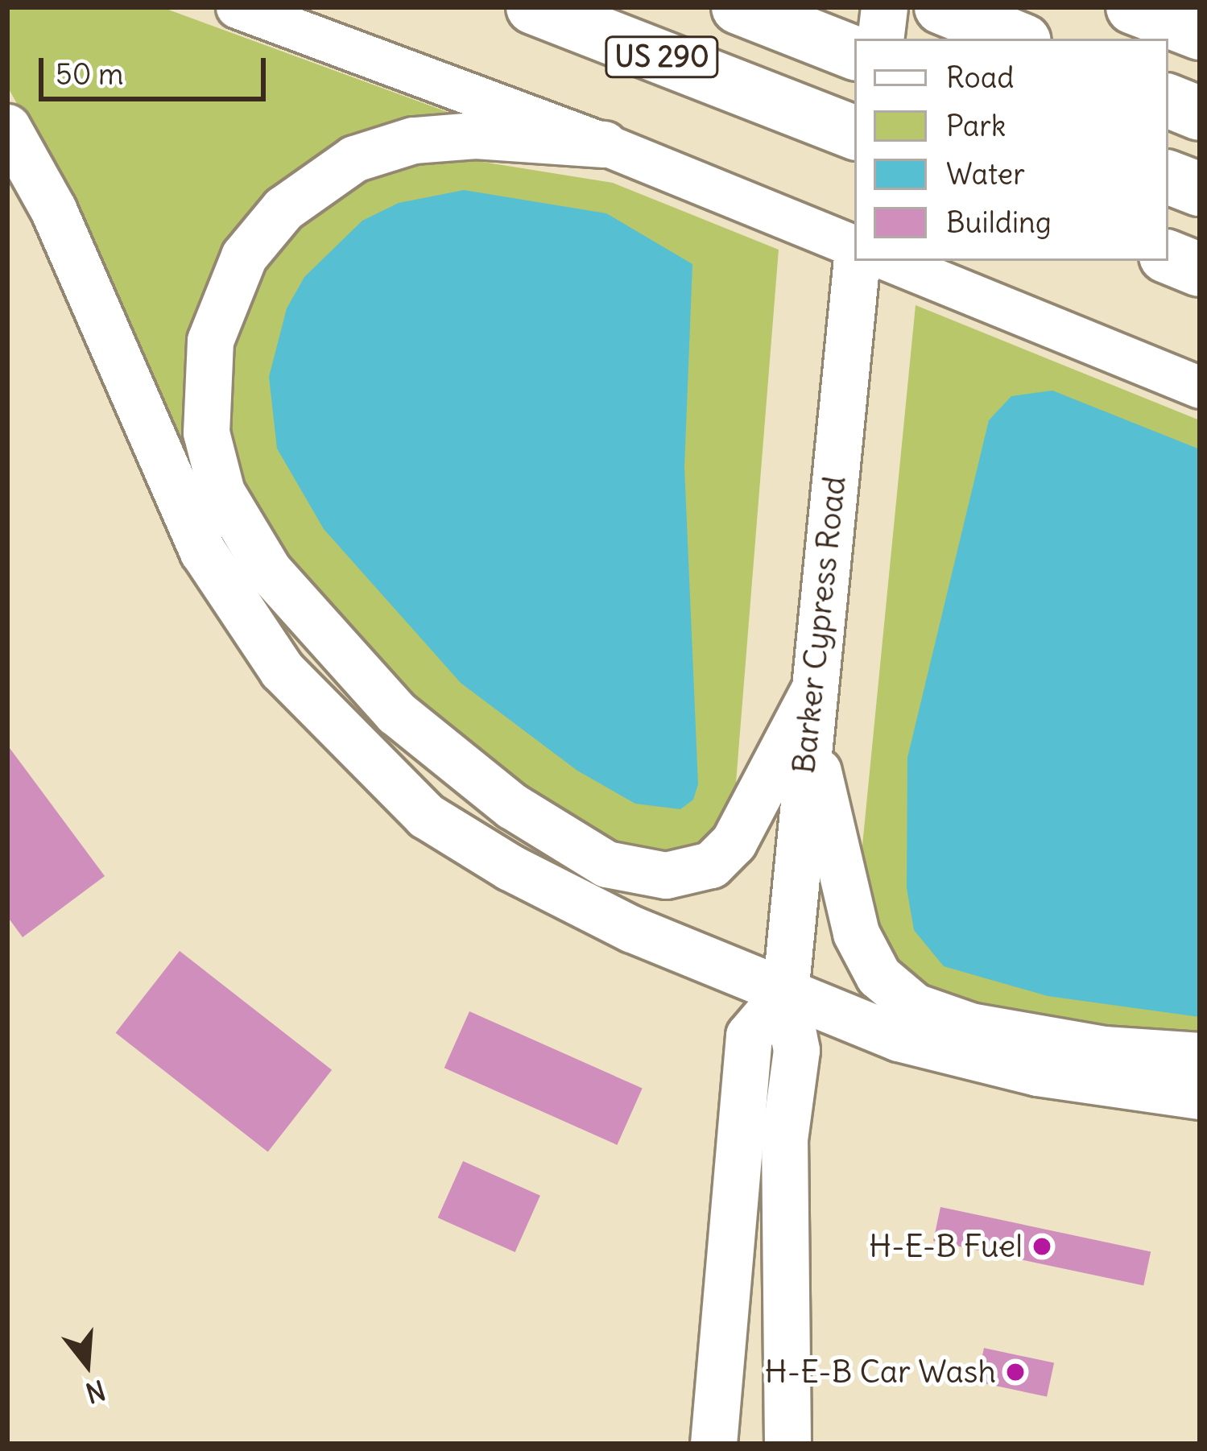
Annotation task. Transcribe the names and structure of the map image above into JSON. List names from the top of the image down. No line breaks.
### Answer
{"streets":{"highway":["US 290"],"main road":["Barker Cypress Road"]},"places":["H-E-B Fuel","H-E-B Car Wash"],"legend":["Road","Park","Water","Building"],"scale_bar":"50 m","north":"bottom"}
